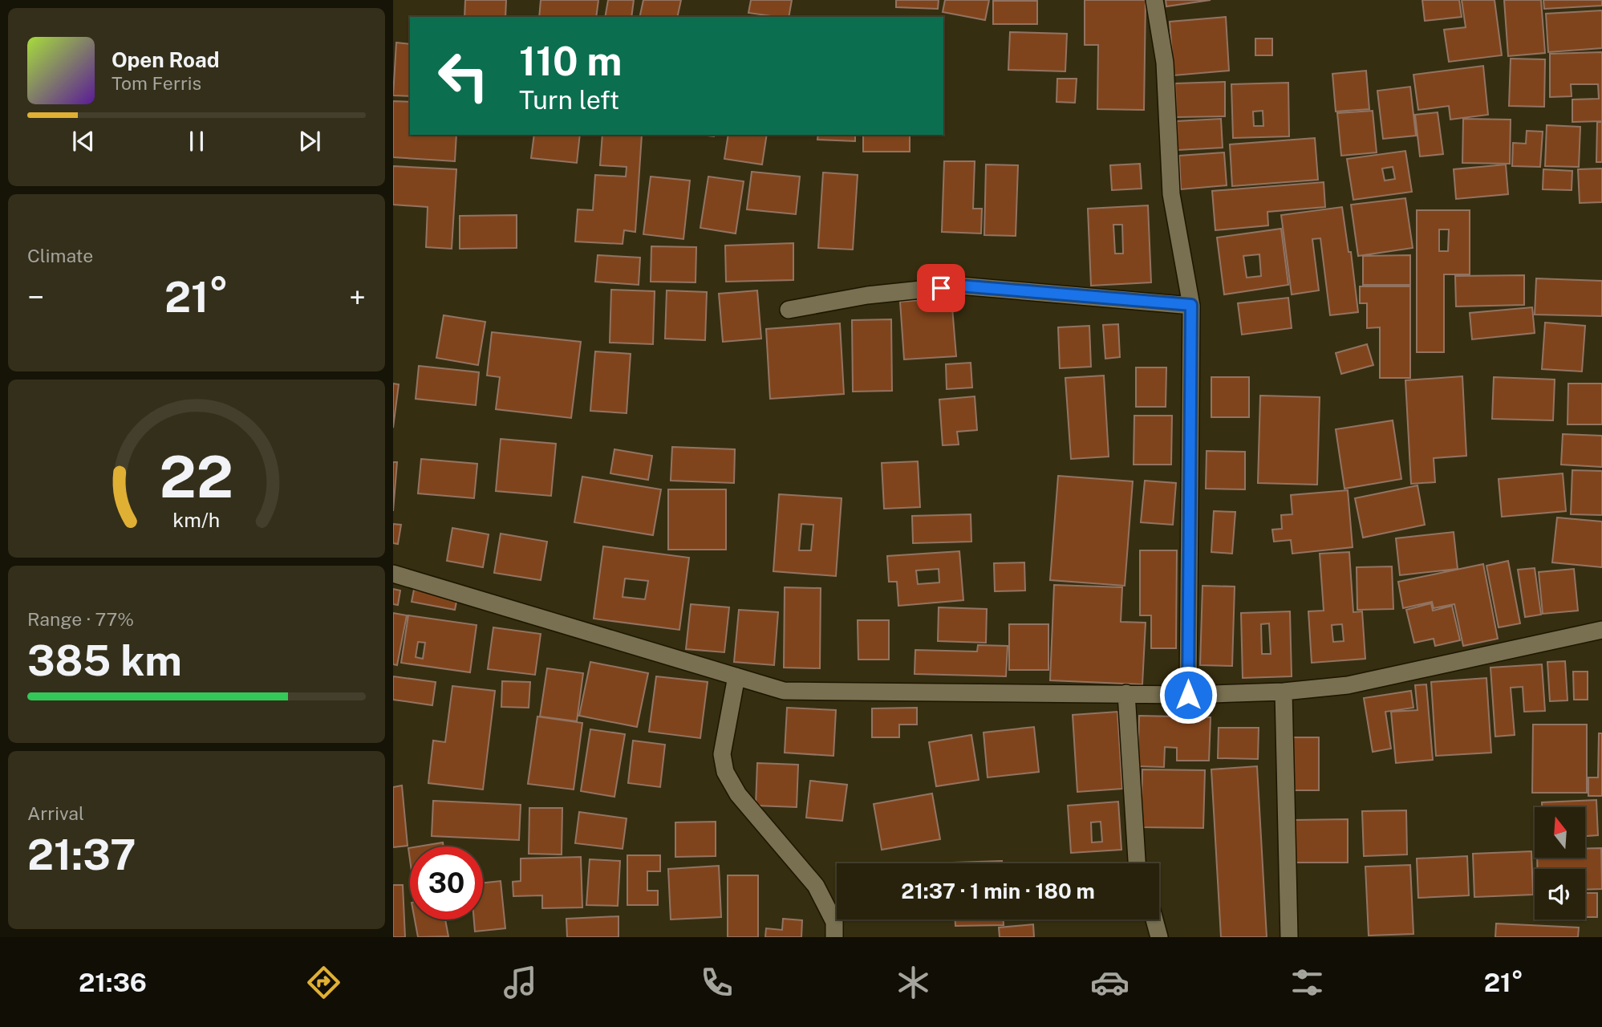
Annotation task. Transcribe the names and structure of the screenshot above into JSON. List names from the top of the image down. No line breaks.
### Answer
{"north":"top","page":{"turn":["110 m","Turn left"],"song":["Open Road","Tom Ferris"],"tile":["Climate",["Range · 77%","385 km"],["Arrival","21:37"]],"heat":["−","21°","+"],"limit":"30","trip":"21:37 · 1 min · 180 m","tabs":["21:36","21°"],"gauge":["22","km/h"]}}
